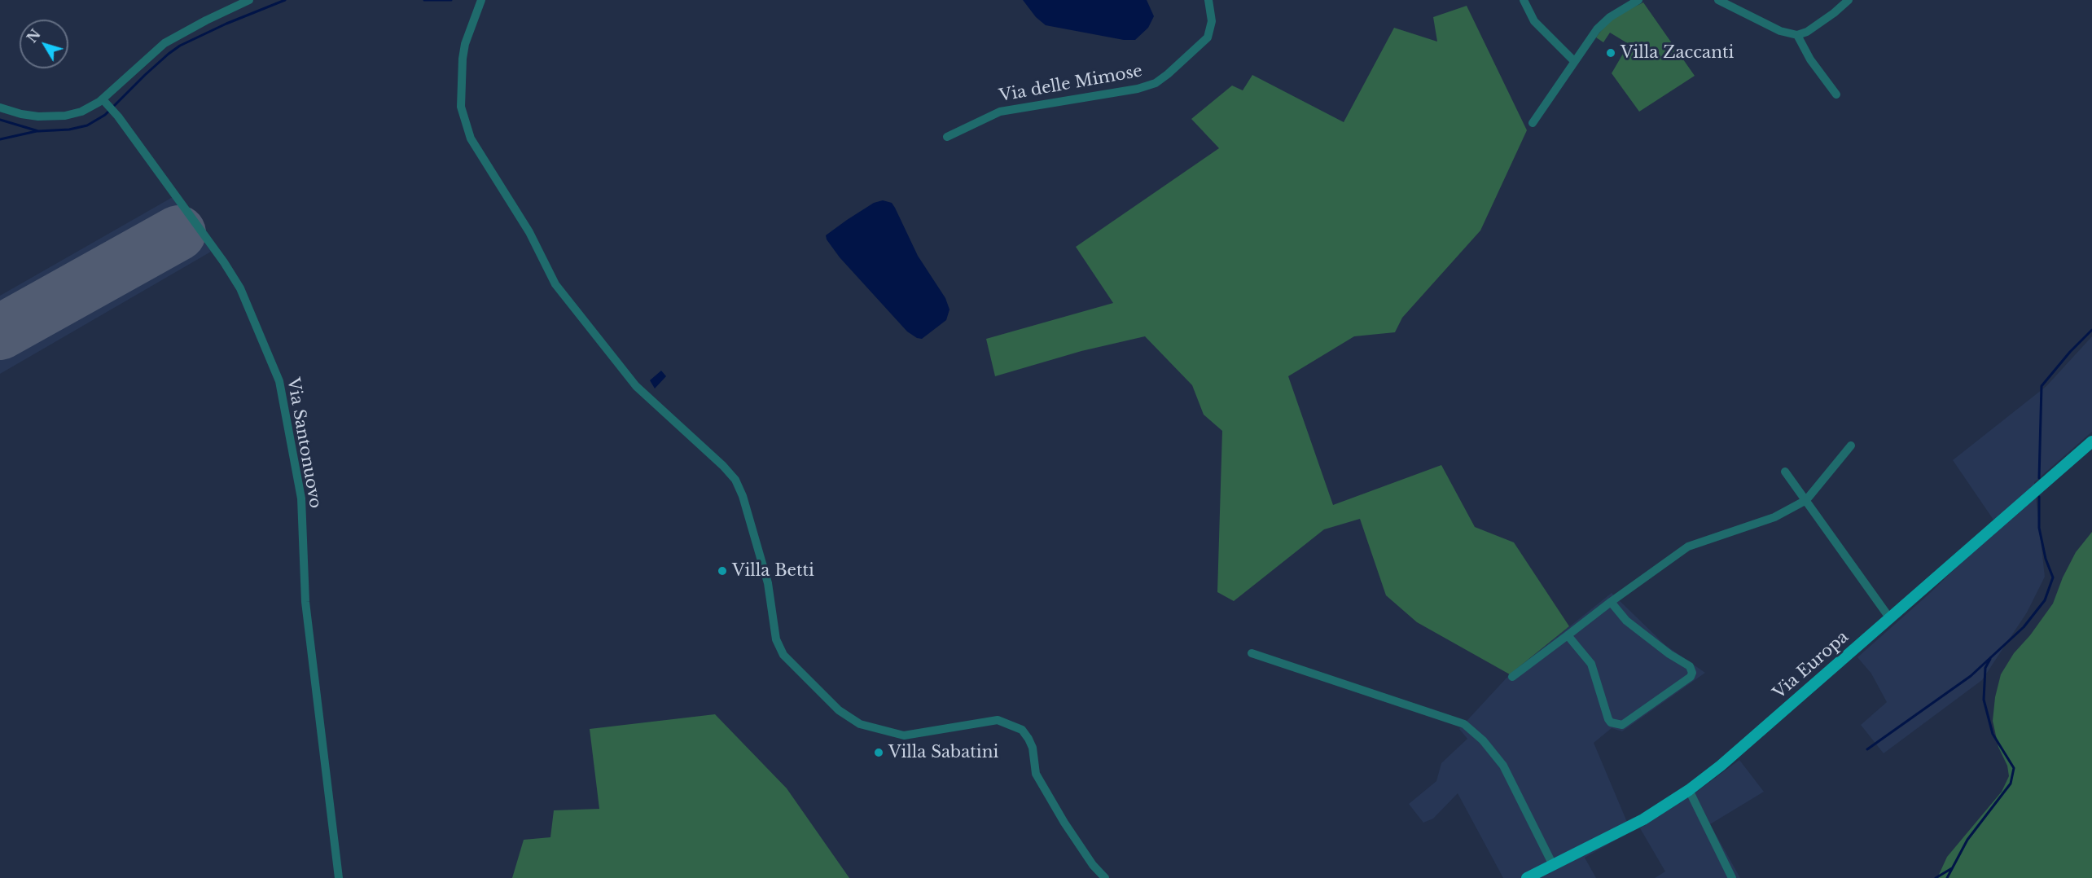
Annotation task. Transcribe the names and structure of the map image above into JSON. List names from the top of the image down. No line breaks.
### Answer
{"streets":{"main road":["Via Europa"],"street":["Via delle Mimose","Via Santonuovo"]},"places":["Villa Zaccanti","Villa Betti","Villa Sabatini"],"north":"top left"}
